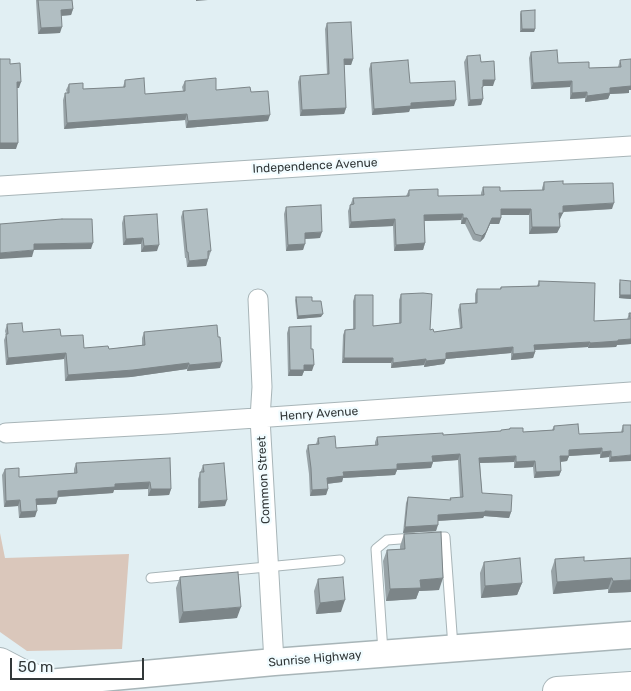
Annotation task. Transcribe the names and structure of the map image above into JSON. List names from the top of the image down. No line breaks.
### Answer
{"streets":{"main road":["Sunrise Highway"],"street":["Independence Avenue","Henry Avenue","Common Street"]},"crossings":[["Henry Avenue","Common Street"],["Common Street","Sunrise Highway"]],"scale_bar":"50 m"}
